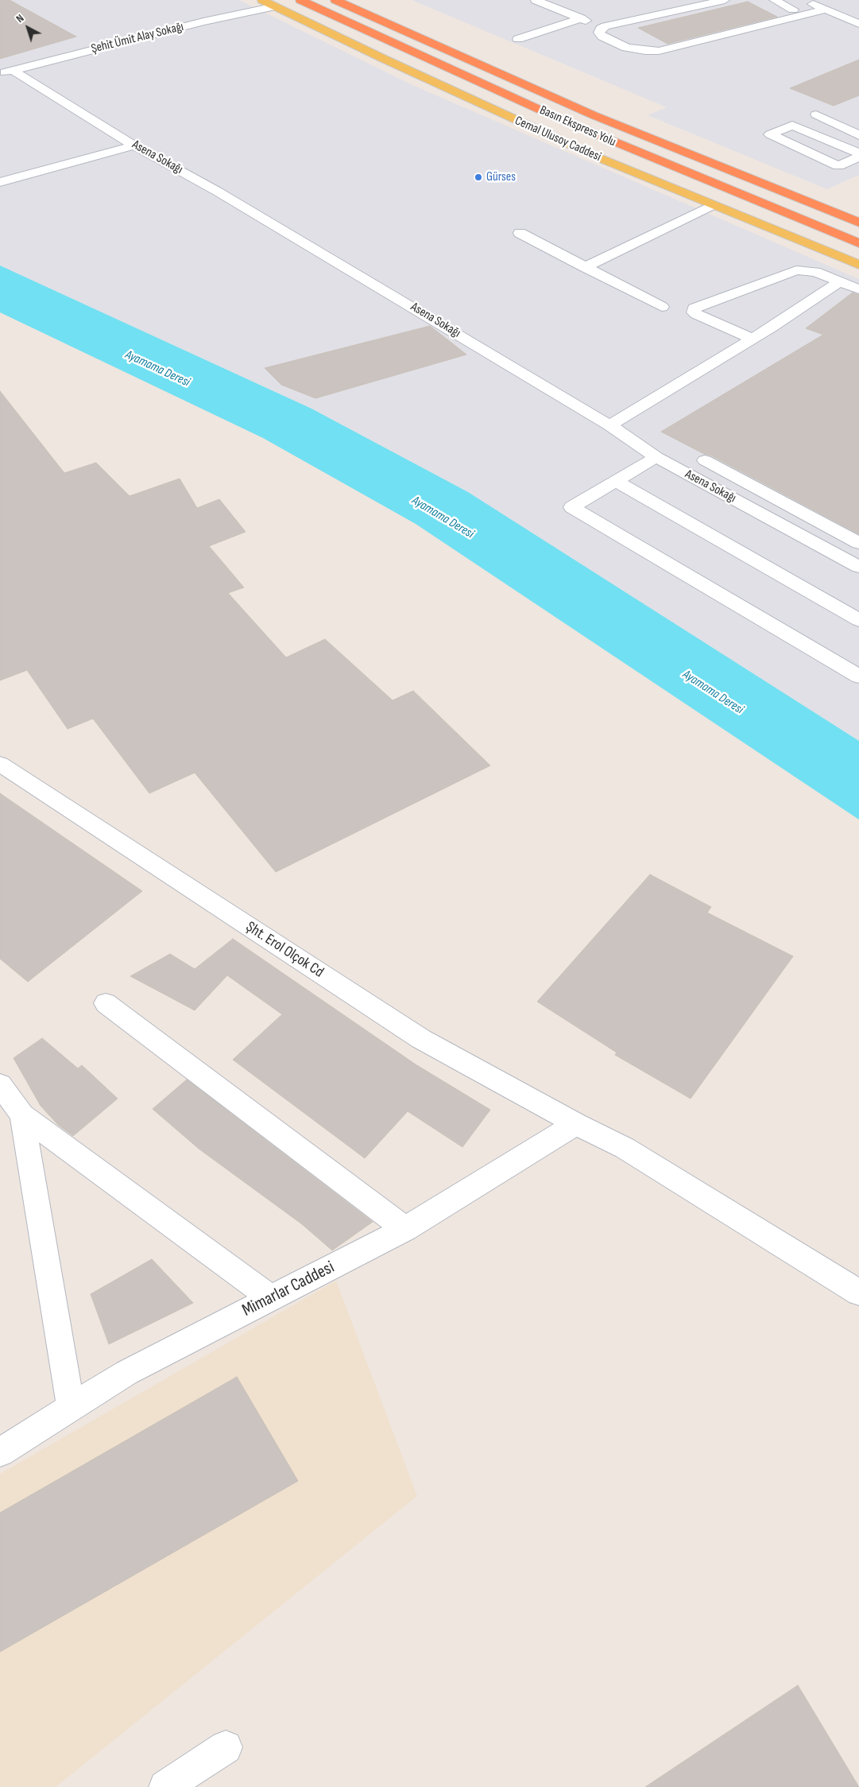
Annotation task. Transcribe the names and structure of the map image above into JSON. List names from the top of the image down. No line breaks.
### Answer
{"streets":{"highway":["Basın Ekspress Yolu"],"main road":["Cemal Ulusoy Caddesi"],"street":["Şehit Ümit Alay Sokağı","Asena Sokağı","Şht. Erol Olçok Cd","Mimarlar Caddesi"]},"crossings":[["Şehit Ümit Alay Sokağı","Cemal Ulusoy Caddesi"],["Şehit Ümit Alay Sokağı","Asena Sokağı"],["Şht. Erol Olçok Cd","Mimarlar Caddesi"]],"water":["Ayamama Deresi"],"places":["Gürses"],"north":"top left"}
